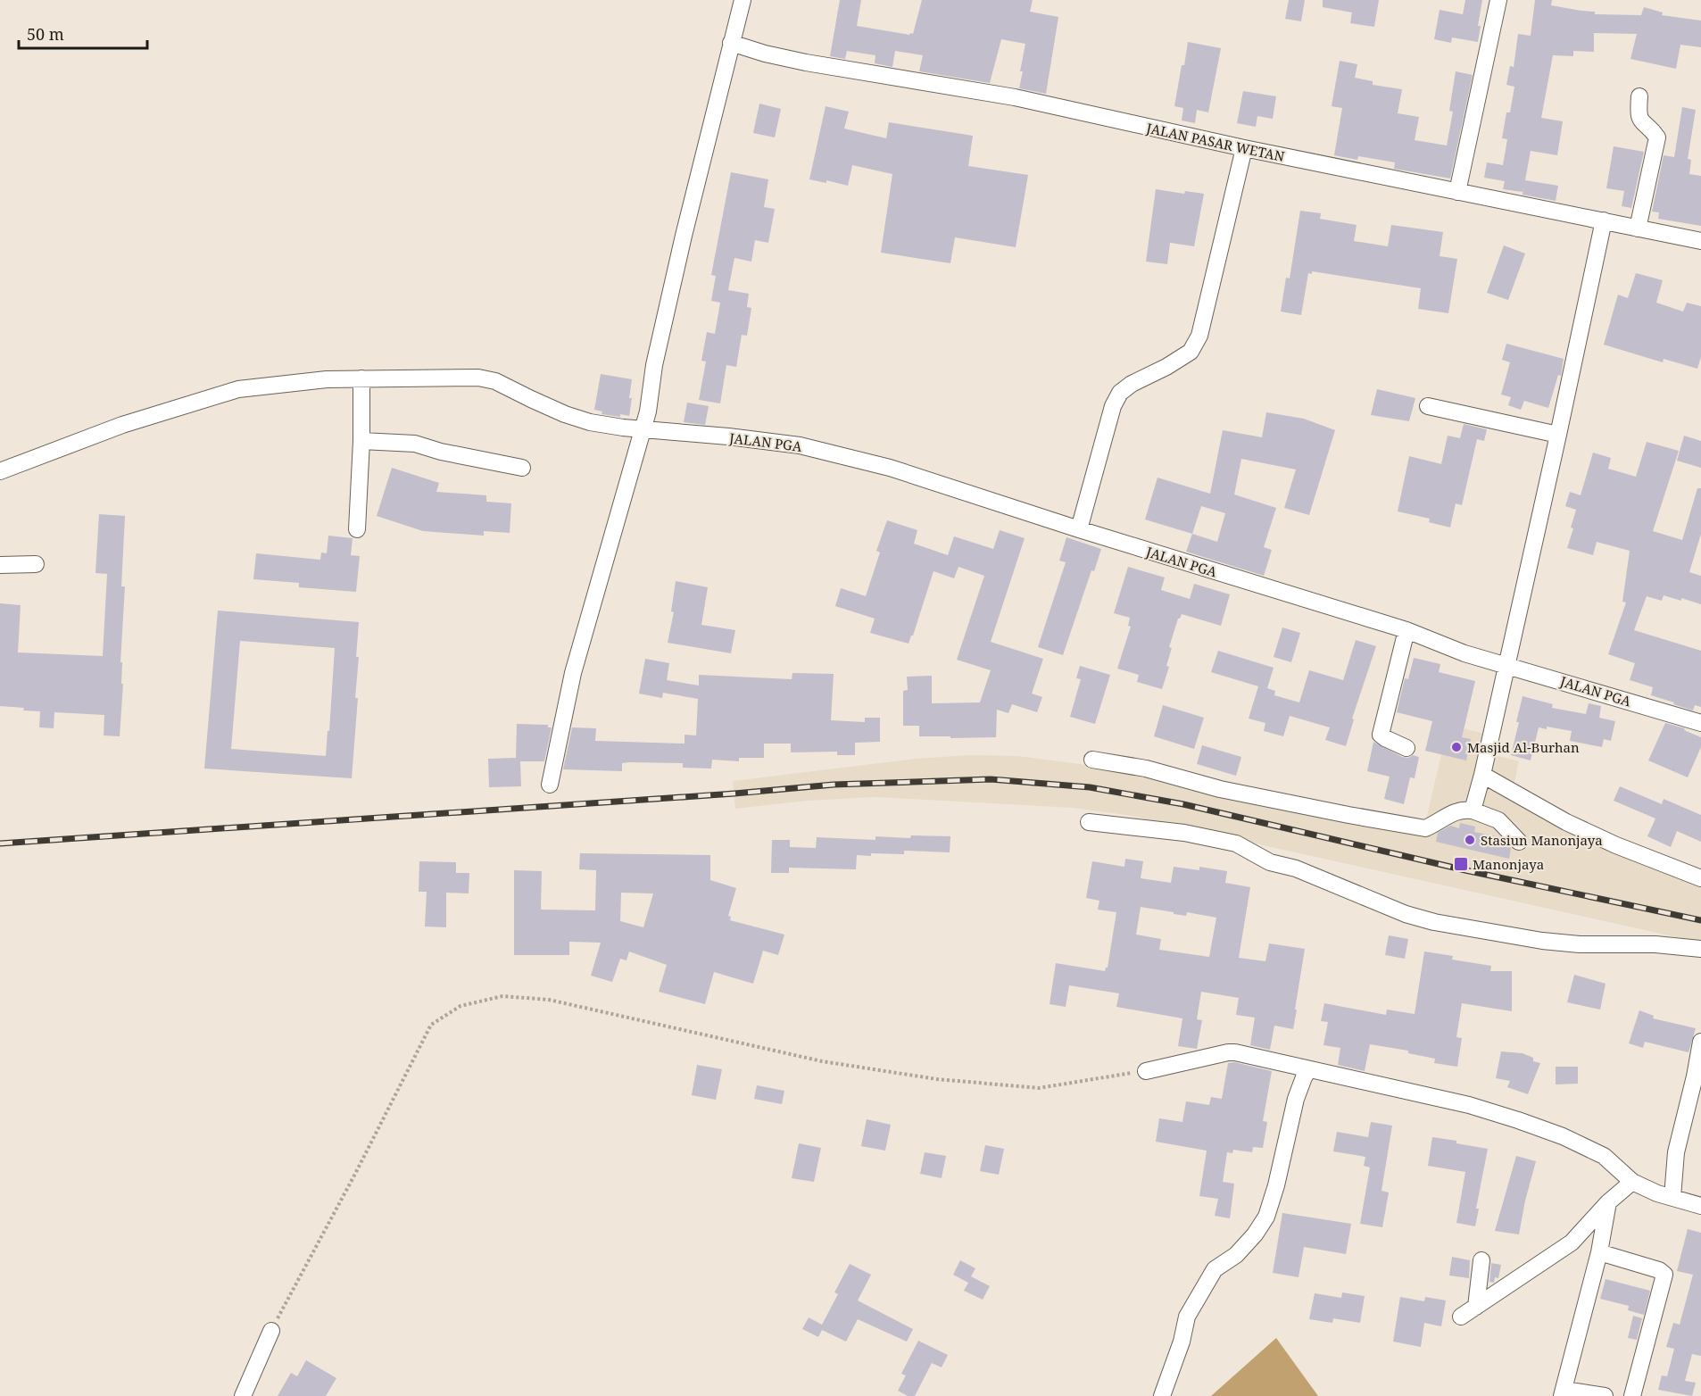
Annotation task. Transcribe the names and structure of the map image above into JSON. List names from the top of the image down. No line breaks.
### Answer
{"streets":{"street":["JALAN PASAR WETAN","JALAN PGA"]},"places":{"other":["Masjid Al-Burhan","Stasiun Manonjaya"],"transit":["Manonjaya"]},"scale_bar":"50 m"}
